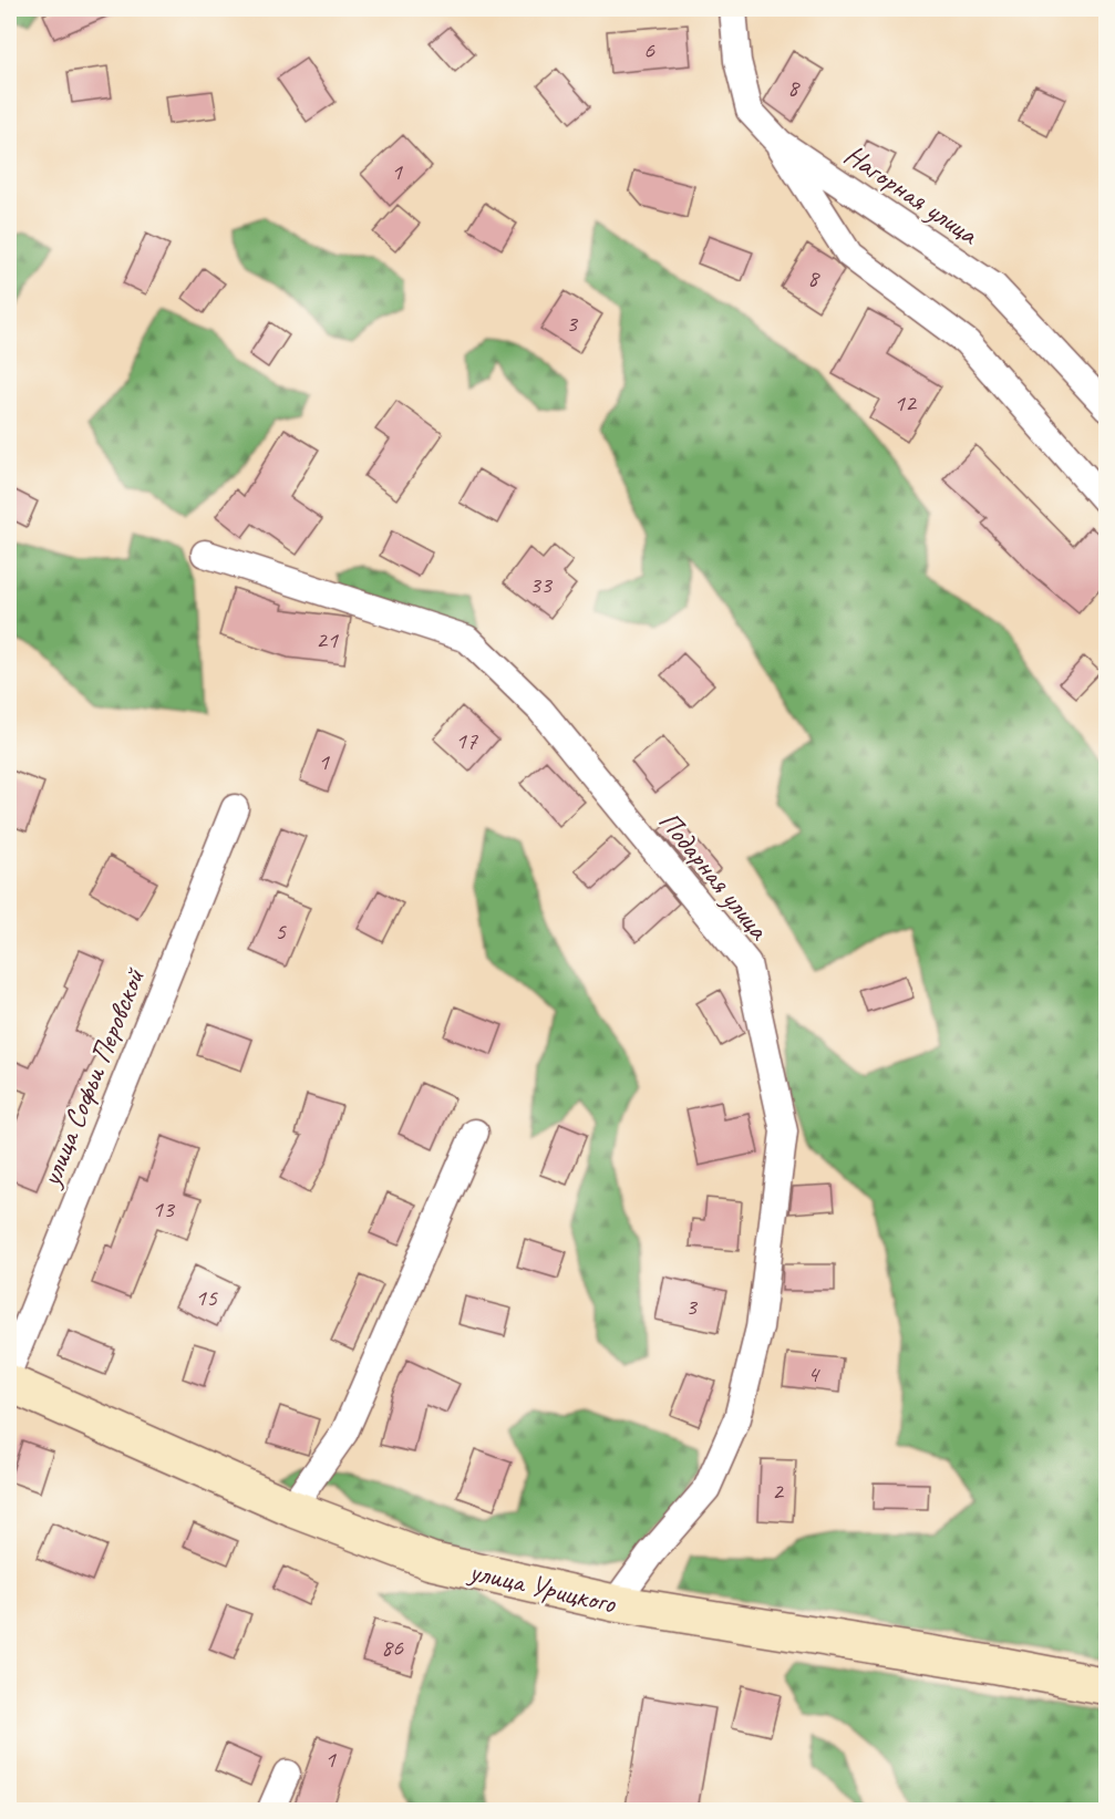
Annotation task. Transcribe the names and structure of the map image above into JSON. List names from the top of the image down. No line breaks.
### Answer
{"streets":{"main road":["улица Урицкого"],"street":["Нагорная улица","Подарная улица","улица Софьи Перовской"]},"crossings":[["Подарная улица","улица Урицкого"]],"house_numbers":["6","8","1","8","3","12","33","21","17","1","5","13","15","3","4","2","86","1"]}
